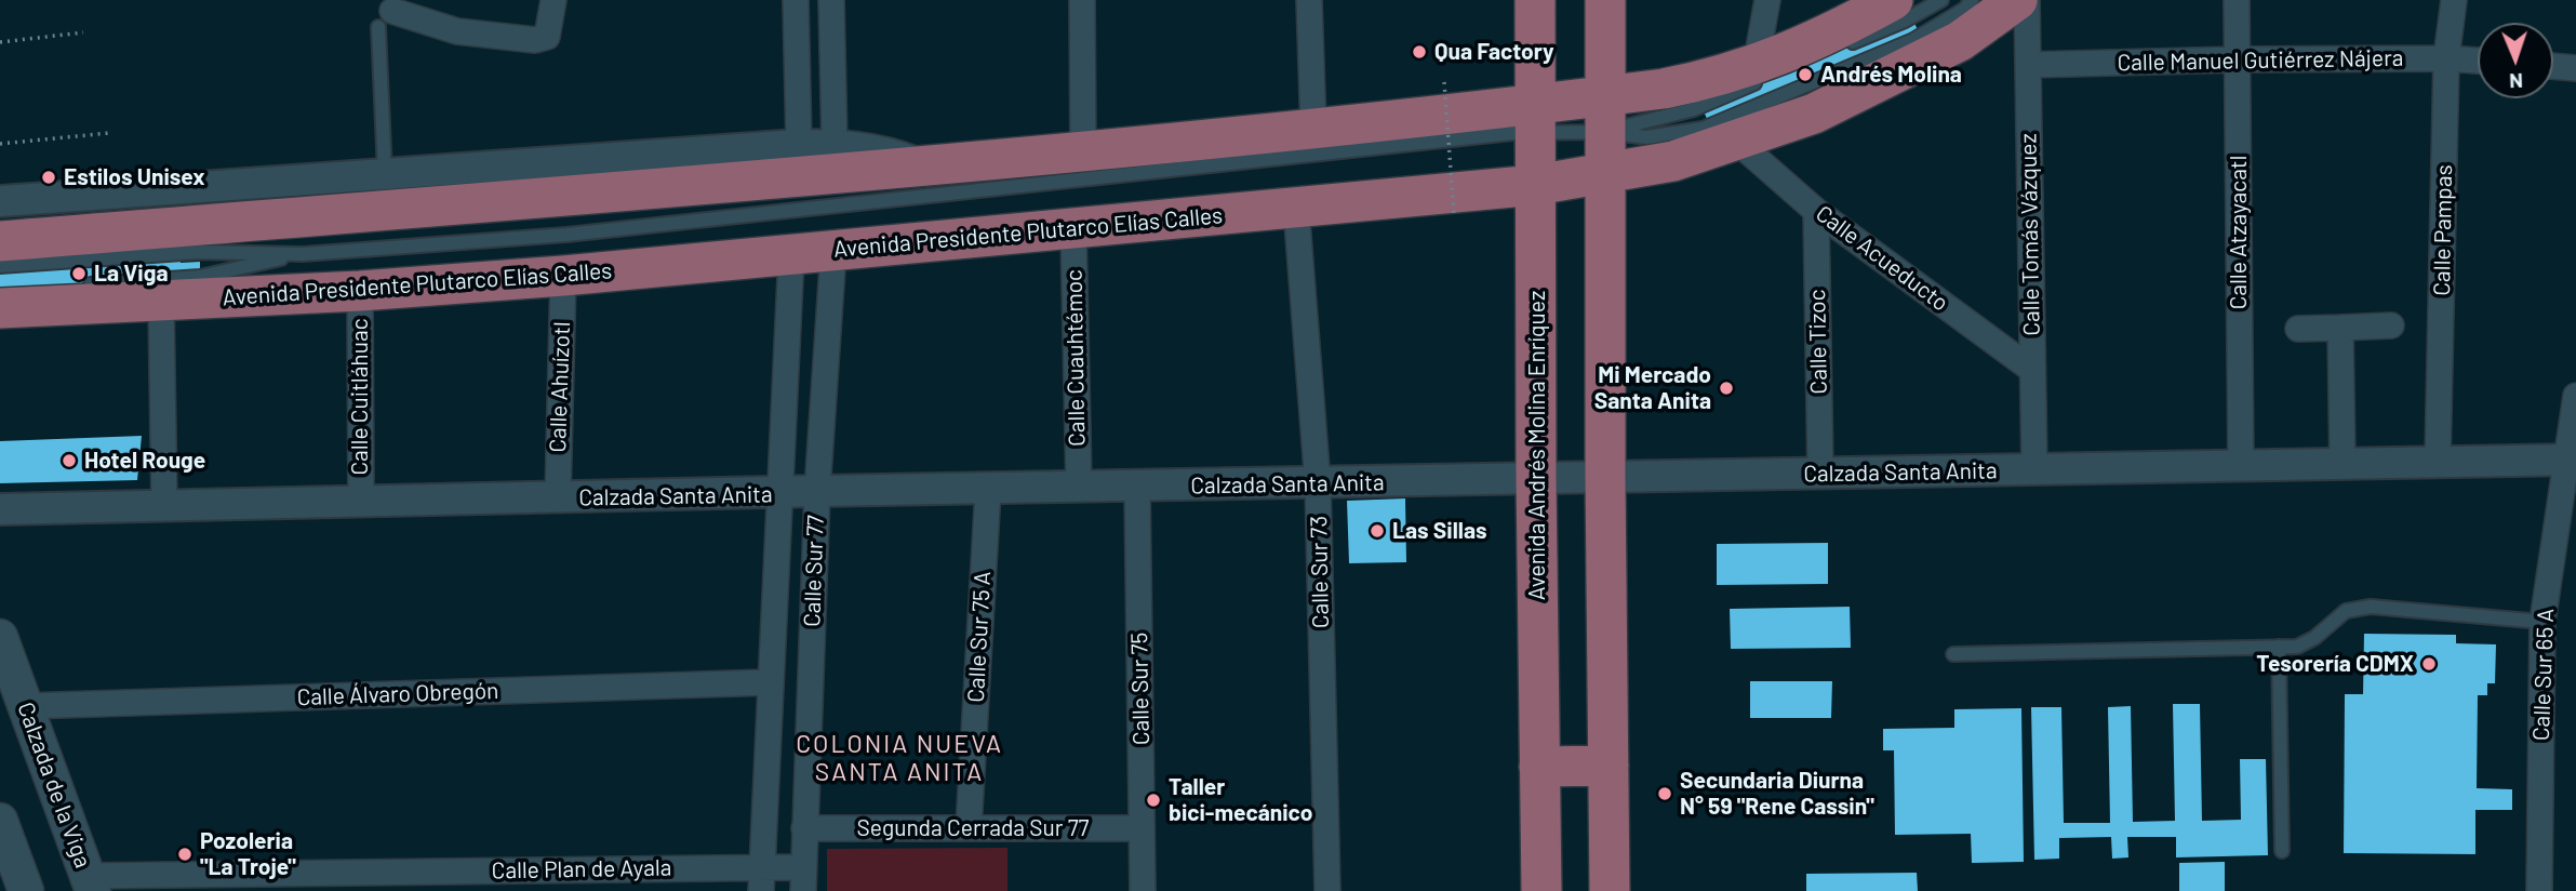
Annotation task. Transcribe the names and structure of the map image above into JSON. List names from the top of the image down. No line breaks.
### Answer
{"streets":{"main road":["Avenida Presidente Plutarco Elías Calles","Avenida Andrés Molina Enríquez","Calzada de la Viga"],"street":["Calle Manuel Gutiérrez Nájera","Calle Pampas","Calle Atzayacatl","Calle Tomás Vázquez","Calle Acueducto","Calle Tizoc","Calle Cuauhtémoc","Calle Ahuízotl","Calle Cuitláhuac","Calzada Santa Anita","Calle Sur 77","Calle Sur 73","Calle Sur 75 A","Calle Sur 65 A","Calle Sur 75","Calle Álvaro Obregón","Segunda Cerrada Sur 77","Calle Plan de Ayala"]},"crossings":[["Calle Manuel Gutiérrez Nájera","Calle Pampas"],["Calle Manuel Gutiérrez Nájera","Calle Atzayacatl"],["Calle Manuel Gutiérrez Nájera","Calle Tomás Vázquez"],["Calle Pampas","Calzada Santa Anita"],["Avenida Presidente Plutarco Elías Calles","Calle Acueducto"],["Avenida Presidente Plutarco Elías Calles","Calle Cuauhtémoc"],["Avenida Presidente Plutarco Elías Calles","Calle Ahuízotl"],["Avenida Presidente Plutarco Elías Calles","Calle Cuitláhuac"],["Avenida Presidente Plutarco Elías Calles","Avenida Andrés Molina Enríquez"],["Avenida Presidente Plutarco Elías Calles","Calle Sur 77"],["Avenida Presidente Plutarco Elías Calles","Calle Sur 73"],["Calle Atzayacatl","Calzada Santa Anita"],["Calle Tomás Vázquez","Calle Acueducto"],["Calle Tomás Vázquez","Calzada Santa Anita"],["Calle Acueducto","Calle Tizoc"],["Calle Tizoc","Calzada Santa Anita"],["Calle Cuauhtémoc","Calzada Santa Anita"],["Calle Ahuízotl","Calzada Santa Anita"],["Calle Cuitláhuac","Calzada Santa Anita"],["Avenida Andrés Molina Enríquez","Calzada Santa Anita"],["Calzada Santa Anita","Calle Sur 77"],["Calzada Santa Anita","Calle Sur 73"],["Calzada Santa Anita","Calle Sur 75 A"],["Calzada Santa Anita","Calle Sur 65 A"],["Calzada Santa Anita","Calle Sur 75"],["Calle Sur 77","Calle Álvaro Obregón"],["Calle Sur 77","Segunda Cerrada Sur 77"],["Calle Sur 77","Calle Plan de Ayala"],["Calle Sur 75 A","Segunda Cerrada Sur 77"],["Calle Sur 75","Segunda Cerrada Sur 77"],["Calle Álvaro Obregón","Calzada de la Viga"],["Calzada de la Viga","Calle Plan de Ayala"]],"districts":["COLONIA NUEVA SANTA ANITA"],"places":["Qua Factory","Andrés Molina","Estilos Unisex","La Viga","Mi Mercado Santa Anita","Hotel Rouge","Las Sillas","Tesorería CDMX","Secundaria Diurna N° 59 \"Rene Cassin\"","Taller bici-mecánico","Pozoleria \"La Troje\""],"north":"bottom"}
